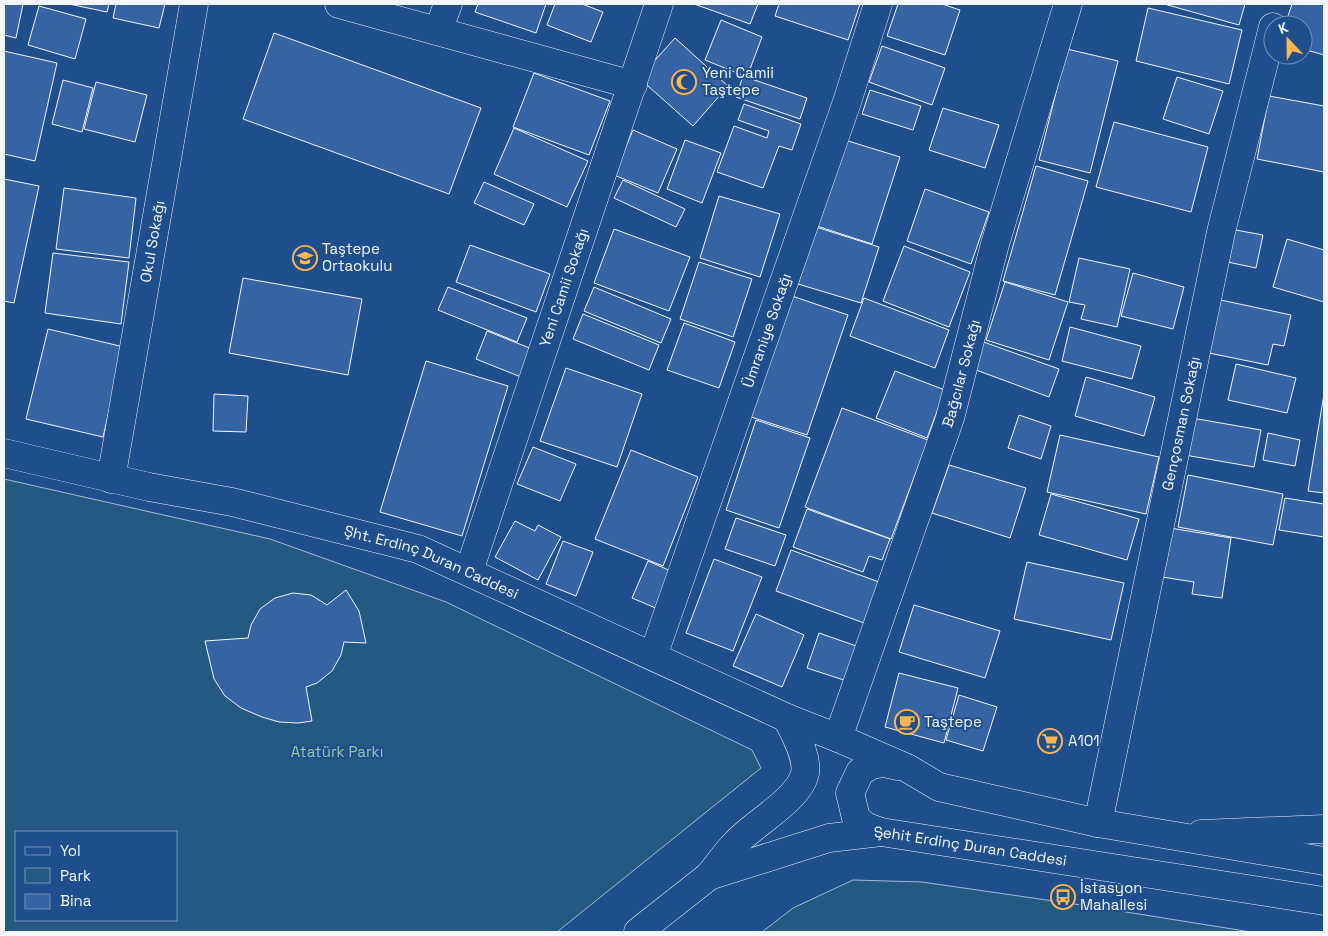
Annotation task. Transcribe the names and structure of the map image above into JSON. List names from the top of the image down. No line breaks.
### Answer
{"streets":{"street":["Okul Sokağı","Yeni Camii Sokağı","Ümraniye Sokağı","Bağcılar Sokağı","Gençosman Sokağı","Şht. Erdinç Duran Caddesi","Şehit Erdinç Duran Caddesi"]},"crossings":[["Okul Sokağı","Şht. Erdinç Duran Caddesi"],["Yeni Camii Sokağı","Şht. Erdinç Duran Caddesi"],["Ümraniye Sokağı","Şht. Erdinç Duran Caddesi"],["Bağcılar Sokağı","Şht. Erdinç Duran Caddesi"]],"parks":["Atatürk Parkı"],"places":{"mosque":["Yeni Camii Taştepe"],"school or university":["Taştepe Ortaokulu"],"cafe":["Taştepe"],"supermarket":["A101"],"bus stop":["İstasyon Mahallesi"]},"legend":["Yol","Park","Bina"],"north":"top"}
